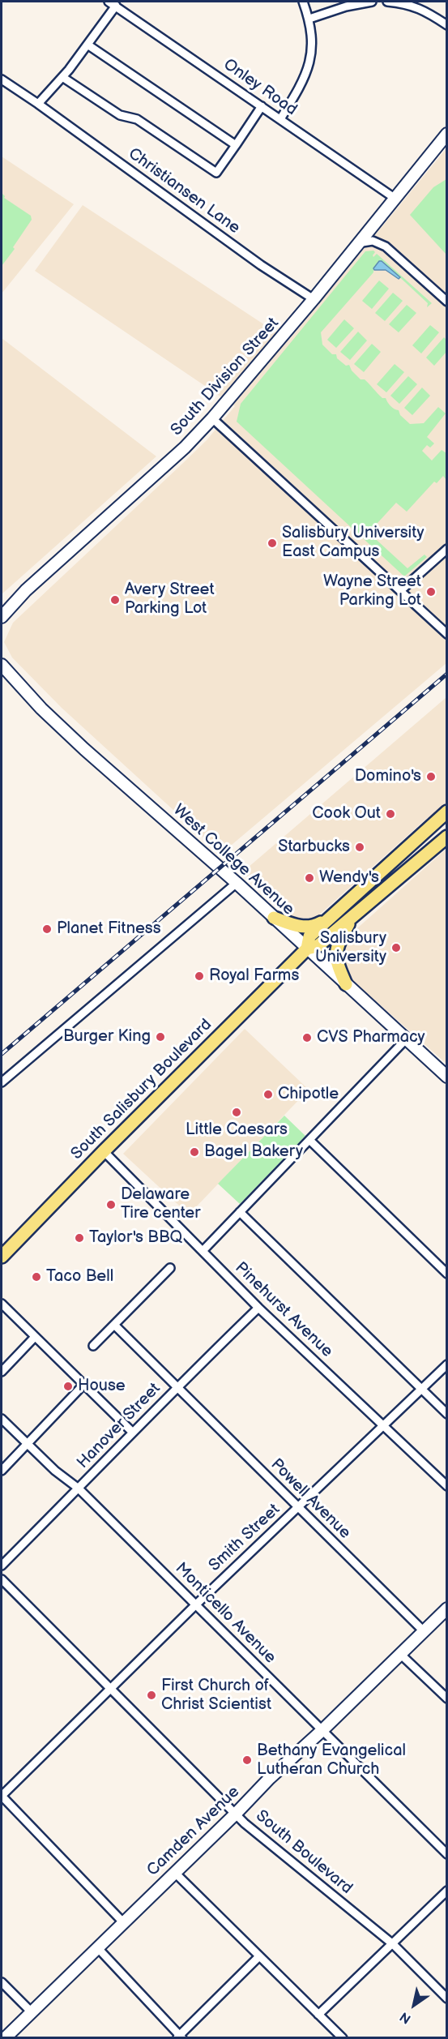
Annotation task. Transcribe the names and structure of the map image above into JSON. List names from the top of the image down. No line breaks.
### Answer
{"streets":{"main road":["South Salisbury Boulevard"],"street":["Onley Road","Christiansen Lane","South Division Street","West College Avenue","Pinehurst Avenue","Hanover Street","Powell Avenue","Smith Street","Monticello Avenue","Camden Avenue","South Boulevard"]},"crossings":[["Onley Road","South Division Street"],["Christiansen Lane","South Division Street"],["West College Avenue","South Salisbury Boulevard"],["South Salisbury Boulevard","Pinehurst Avenue"],["Pinehurst Avenue","Hanover Street"],["Pinehurst Avenue","Smith Street"],["Hanover Street","Powell Avenue"],["Hanover Street","Monticello Avenue"],["Powell Avenue","Smith Street"],["Powell Avenue","Camden Avenue"],["Smith Street","Monticello Avenue"],["Smith Street","South Boulevard"],["Monticello Avenue","Camden Avenue"],["Camden Avenue","South Boulevard"]],"places":["Salisbury University East Campus","Wayne Street Parking Lot","Avery Street Parking Lot","Domino's","Cook Out","Starbucks","Wendy's","Planet Fitness","Salisbury University","Royal Farms","Burger King","CVS Pharmacy","Chipotle","Little Caesars","Bagel Bakery","Delaware Tire center","Taylor's BBQ","Taco Bell","House","First Church of Christ Scientist","Bethany Evangelical Lutheran Church"],"north":"bottom left"}
